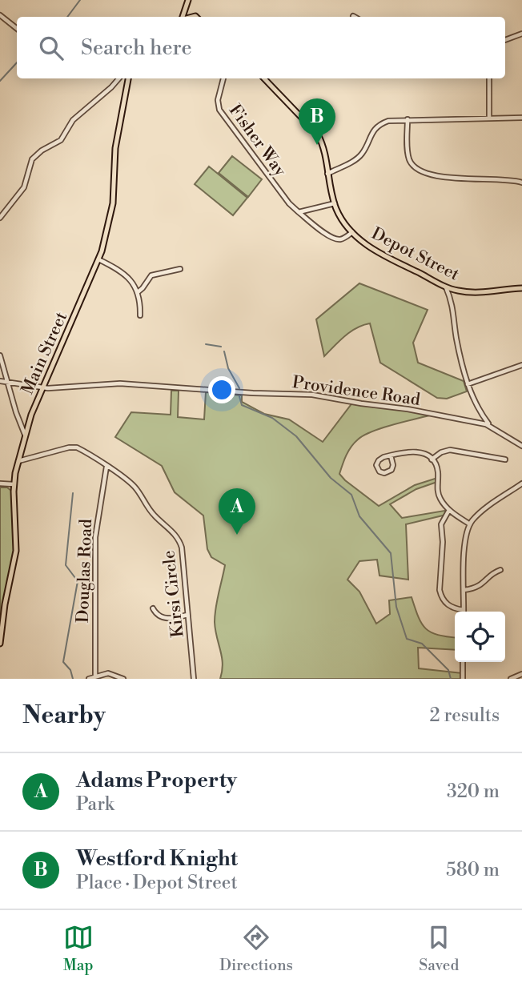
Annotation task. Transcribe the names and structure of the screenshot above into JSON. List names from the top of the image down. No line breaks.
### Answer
{"streets":{"main road":["Depot Street","Main Street"],"street":["Fisher Way","Providence Road","Douglas Road","Kirsi Circle"]},"crossings":[["Fisher Way","Depot Street"],["Main Street","Providence Road"],["Main Street","Kirsi Circle"],["Douglas Road","Kirsi Circle"]],"page":{"search":"Search here","pins":["B","A"],"heading":["Nearby","2 results"],"list":[{"mark":"A","name":"Adams Property","note":"Park","value":"320 m"},{"mark":"B","name":"Westford Knight","note":"Place · Depot Street","value":"580 m"}],"nav":["Map","Directions","Saved"]}}
